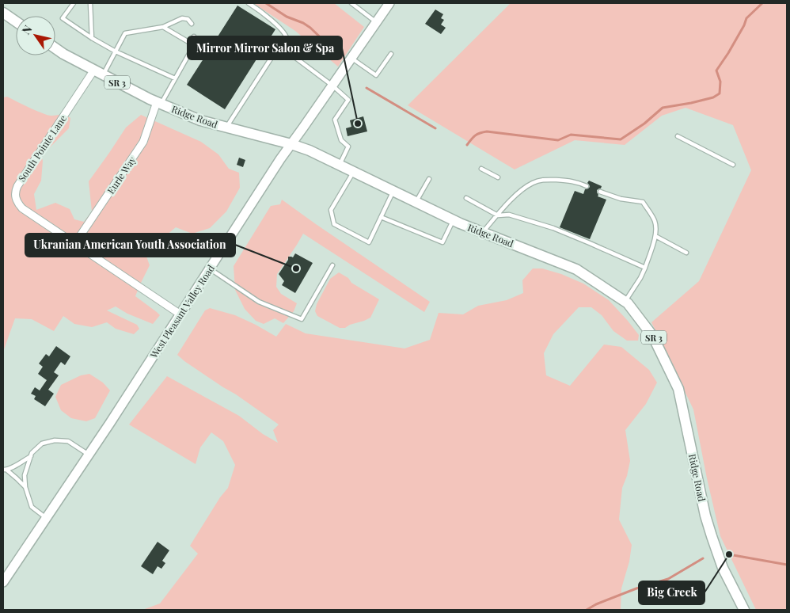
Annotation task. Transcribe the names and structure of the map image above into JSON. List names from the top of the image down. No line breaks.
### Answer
{"streets":{"main road":["SR 3","Ridge Road","West Pleasant Valley Road"],"street":["South Pointe Lane","Eurle Way"]},"crossings":[["Ridge Road","South Pointe Lane"],["Ridge Road","Eurle Way"],["Ridge Road","West Pleasant Valley Road"],["South Pointe Lane","Eurle Way"],["South Pointe Lane","West Pleasant Valley Road"]],"places":["Mirror Mirror Salon & Spa","Ukranian American Youth Association","Big Creek"],"north":"top left"}
